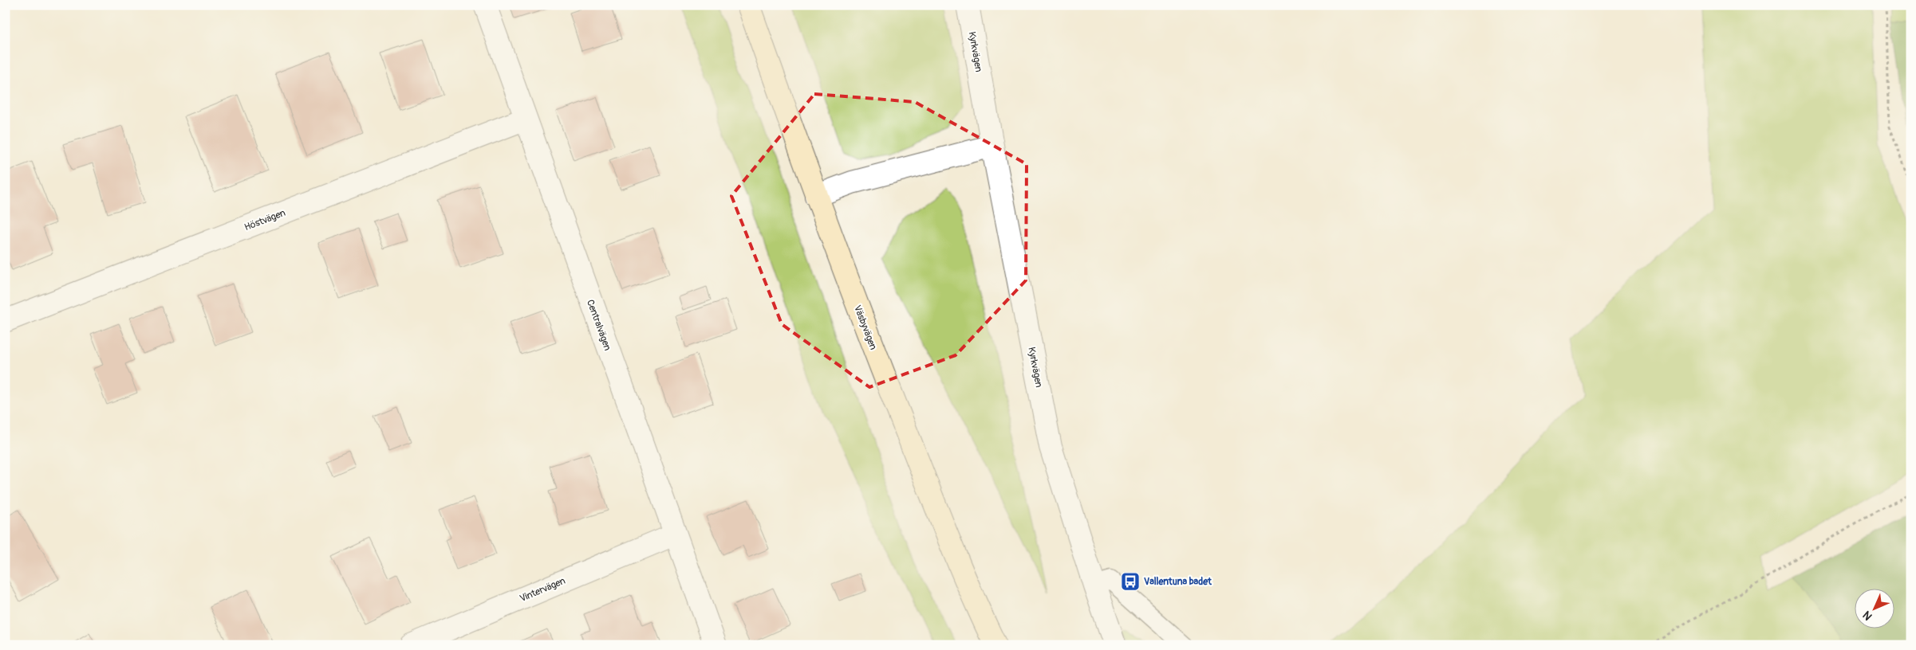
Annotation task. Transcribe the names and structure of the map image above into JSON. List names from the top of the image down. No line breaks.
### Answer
{"streets":{"main road":["Väsbyvägen"],"street":["Kyrkvägen","Höstvägen","Centralvägen","Vintervägen"]},"crossings":[["Höstvägen","Centralvägen"],["Centralvägen","Vintervägen"]],"places":{"bus stop":["Vallentuna badet"]},"north":"bottom left"}
